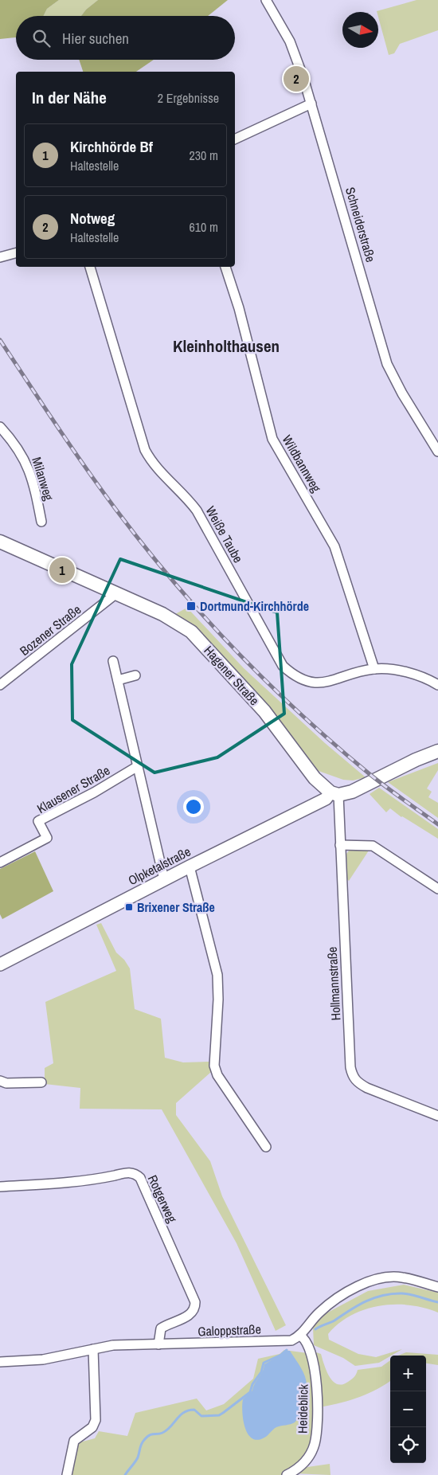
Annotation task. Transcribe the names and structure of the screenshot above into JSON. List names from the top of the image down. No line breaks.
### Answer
{"streets":{"main road":["Hagener Straße"],"street":["Schneiderstraße","Wildbannweg","Milanweg","Weiße Taube","Bozener Straße","Klausener Straße","Olpketalstraße","Hollmannstraße","Rotgerweg","Galoppstraße","Heideblick"]},"crossings":[["Wildbannweg","Weiße Taube"],["Bozener Straße","Hagener Straße"],["Hagener Straße","Olpketalstraße"],["Hagener Straße","Hollmannstraße"],["Olpketalstraße","Hollmannstraße"],["Rotgerweg","Galoppstraße"],["Galoppstraße","Heideblick"]],"districts":["Kleinholthausen"],"places":{"transit":["Dortmund-Kirchhörde","Brixener Straße"]},"north":"right","page":{"search":"Hier suchen","pins":["2","1"],"heading":["In der Nähe","2 Ergebnisse"],"list":[{"mark":"1","name":"Kirchhörde Bf","note":"Haltestelle","value":"230 m"},{"mark":"2","name":"Notweg","note":"Haltestelle","value":"610 m"}],"map_buttons":["+","−"]}}
